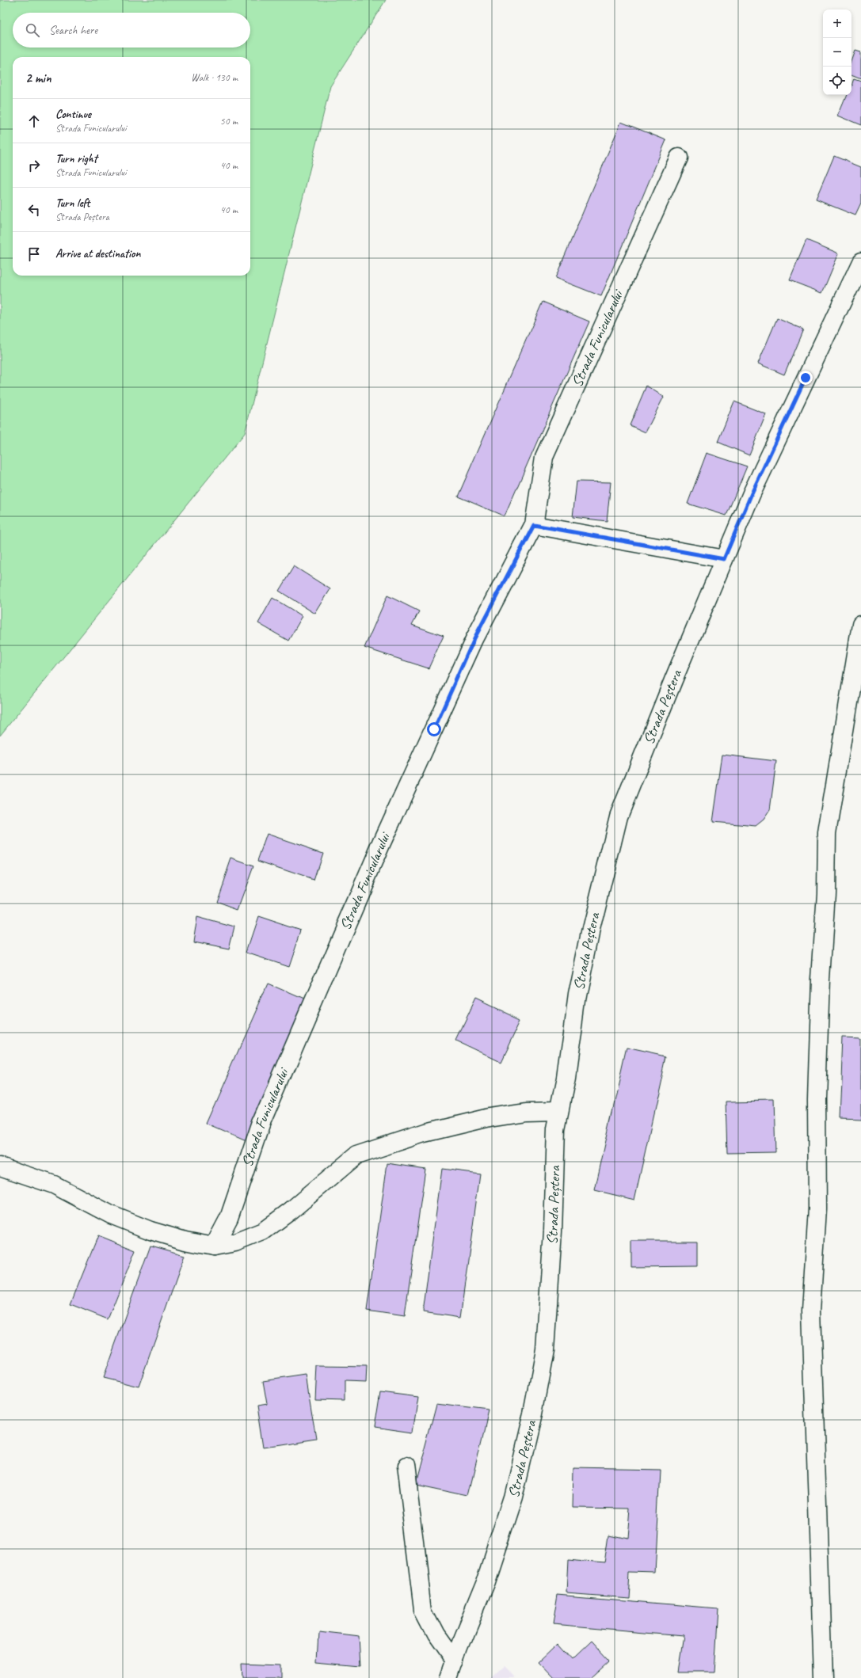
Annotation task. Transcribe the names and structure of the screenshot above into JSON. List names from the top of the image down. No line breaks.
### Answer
{"streets":{"street":["Strada Funicularului","Strada Peștera"]},"page":{"map_buttons":["+","−"],"search":"Search here","heading":["2 min","Walk · 130 m"],"list":[["Continue","Strada Funicularului","50 m"],["Turn right","Strada Funicularului","40 m"],["Turn left","Strada Peștera","40 m"],"Arrive at destination"]}}
